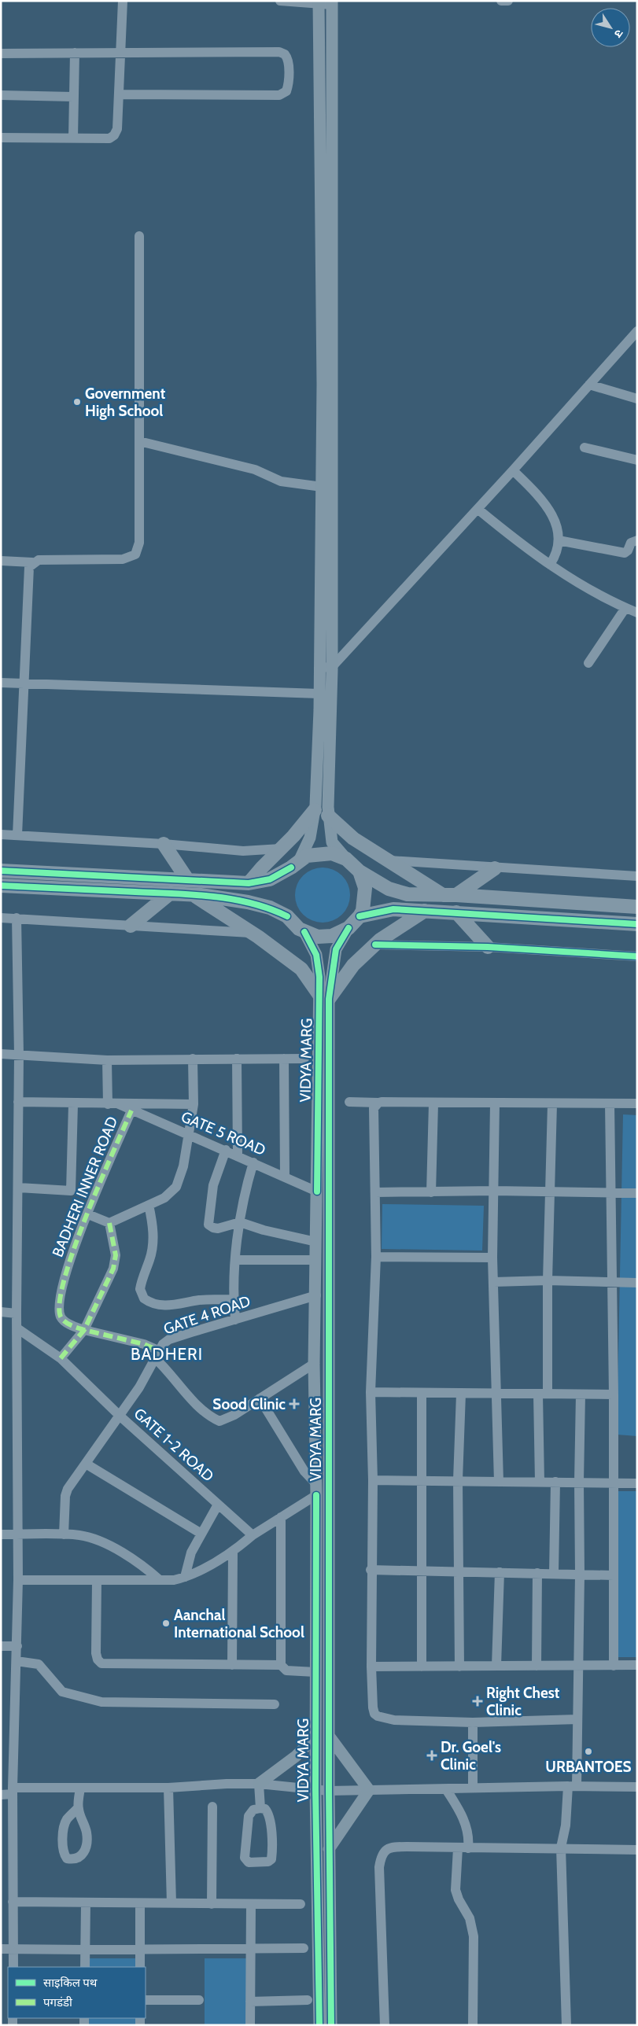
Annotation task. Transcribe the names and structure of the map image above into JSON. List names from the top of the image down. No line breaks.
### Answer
{"streets":{"main road":["VIDYA MARG"],"street":["GATE 5 ROAD","BADHERI INNER ROAD","GATE 4 ROAD","GATE 1-2 ROAD"]},"crossings":[["VIDYA MARG","GATE 5 ROAD"],["VIDYA MARG","GATE 4 ROAD"],["GATE 5 ROAD","BADHERI INNER ROAD"],["BADHERI INNER ROAD","GATE 4 ROAD"],["GATE 4 ROAD","GATE 1-2 ROAD"]],"districts":["BADHERI"],"places":{"other":["Government High School","Aanchal International School","URBANTOES"],"health":["Sood Clinic","Right Chest Clinic","Dr. Goel's Clinic"]},"legend":["साइकिल पथ","पगडंडी"],"north":"bottom right"}
